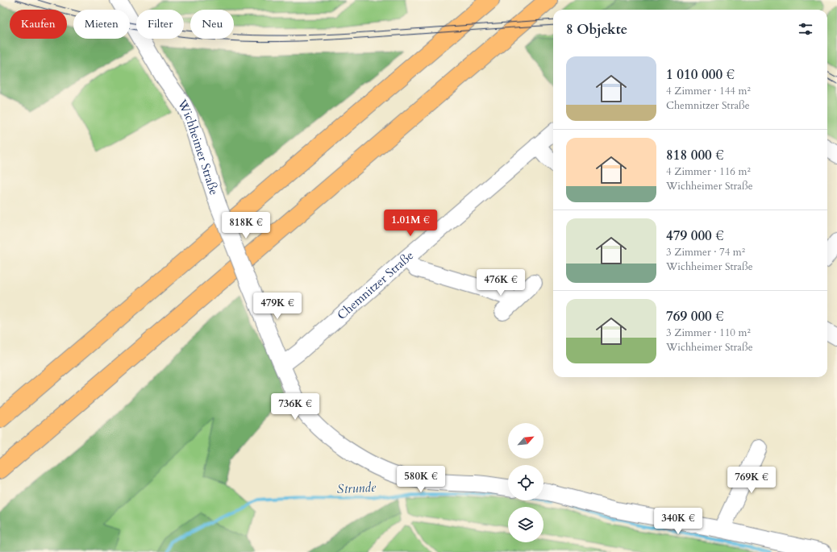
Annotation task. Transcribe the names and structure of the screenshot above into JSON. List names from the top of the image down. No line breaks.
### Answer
{"streets":{"street":["Wichheimer Straße","Chemnitzer Straße"]},"crossings":[["Wichheimer Straße","Chemnitzer Straße"]],"water":["Strunde"],"north":"top right","page":{"chip":["Kaufen","Mieten","Filter","Neu"],"heading":"8 Objekte","list":[{"name":"1 010 000 €","note":"4 Zimmer · 144 m² · Chemnitzer Straße"},{"name":"818 000 €","note":"4 Zimmer · 116 m² · Wichheimer Straße"},{"name":"479 000 €","note":"3 Zimmer · 74 m² · Wichheimer Straße"},{"name":"769 000 €","note":"3 Zimmer · 110 m² · Wichheimer Straße"}],"price":["1.01M €","818K €","476K €","479K €","736K €","580K €","769K €","340K €"]}}
